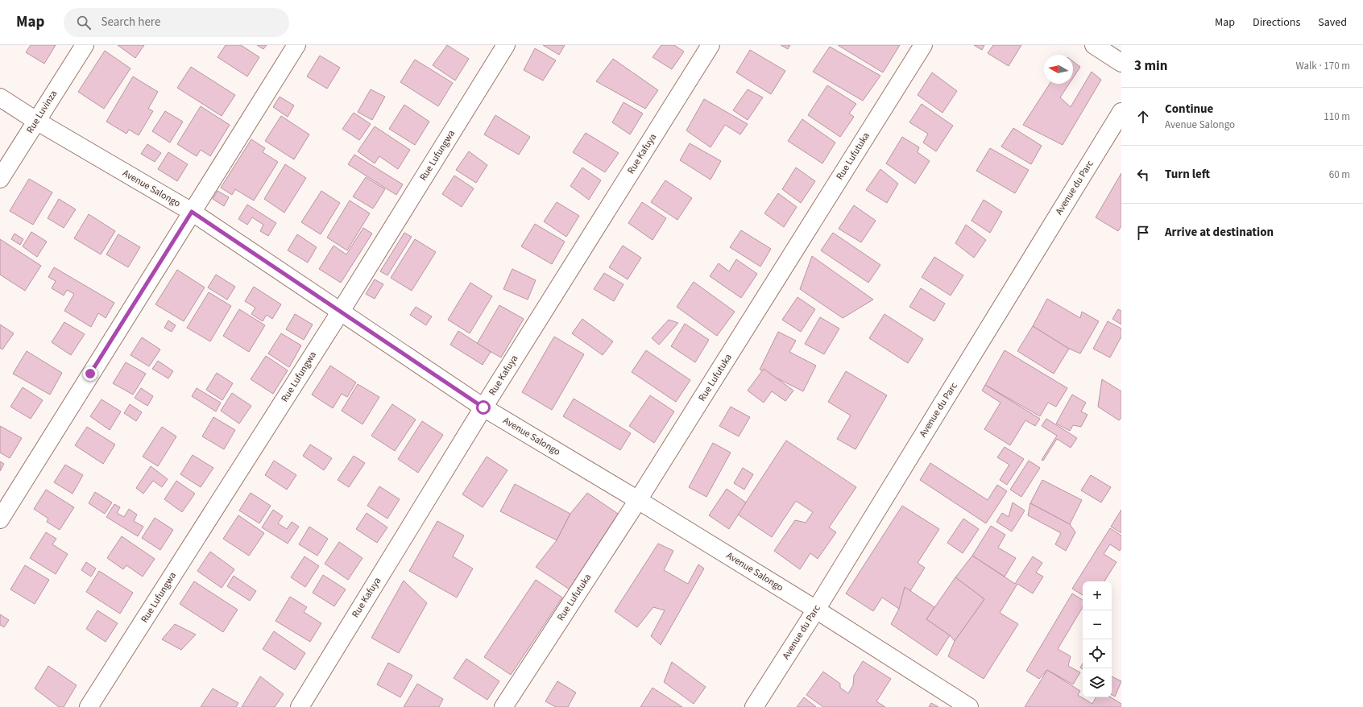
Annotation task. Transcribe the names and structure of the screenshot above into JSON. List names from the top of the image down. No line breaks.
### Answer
{"streets":{"street":["Rue Luvinza","Rue Kafuya","Rue Lufungwa","Rue Lufutuka","Avenue du Parc","Avenue Salongo"]},"crossings":[["Rue Luvinza","Avenue Salongo"],["Rue Kafuya","Avenue Salongo"],["Rue Lufungwa","Avenue Salongo"],["Rue Lufutuka","Avenue Salongo"],["Avenue du Parc","Avenue Salongo"]],"north":"left","page":{"header":"Map","search":"Search here","nav":["Map","Directions","Saved"],"heading":["3 min","Walk · 170 m"],"list":[["Continue","Avenue Salongo","110 m"],["Turn left","60 m"],"Arrive at destination"],"map_buttons":["+","−"]}}
